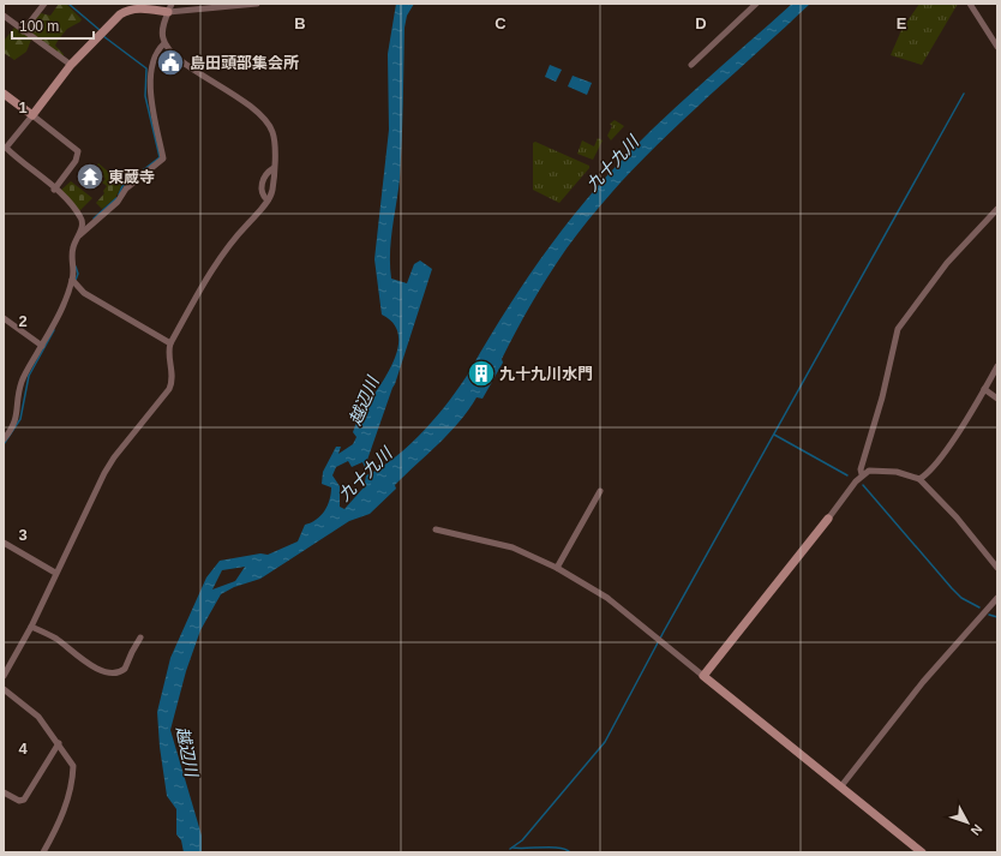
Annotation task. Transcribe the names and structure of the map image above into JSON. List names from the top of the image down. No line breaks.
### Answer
{"water":["九十九川","越辺川"],"places":{"public building":["島田頭部集会所"],"temple":["東蔵寺"],"building":["九十九川水門"]},"scale_bar":"100 m","north":"bottom right","grid":{"columns":["B","C","D","E"],"rows":["1","2","3","4"]}}
